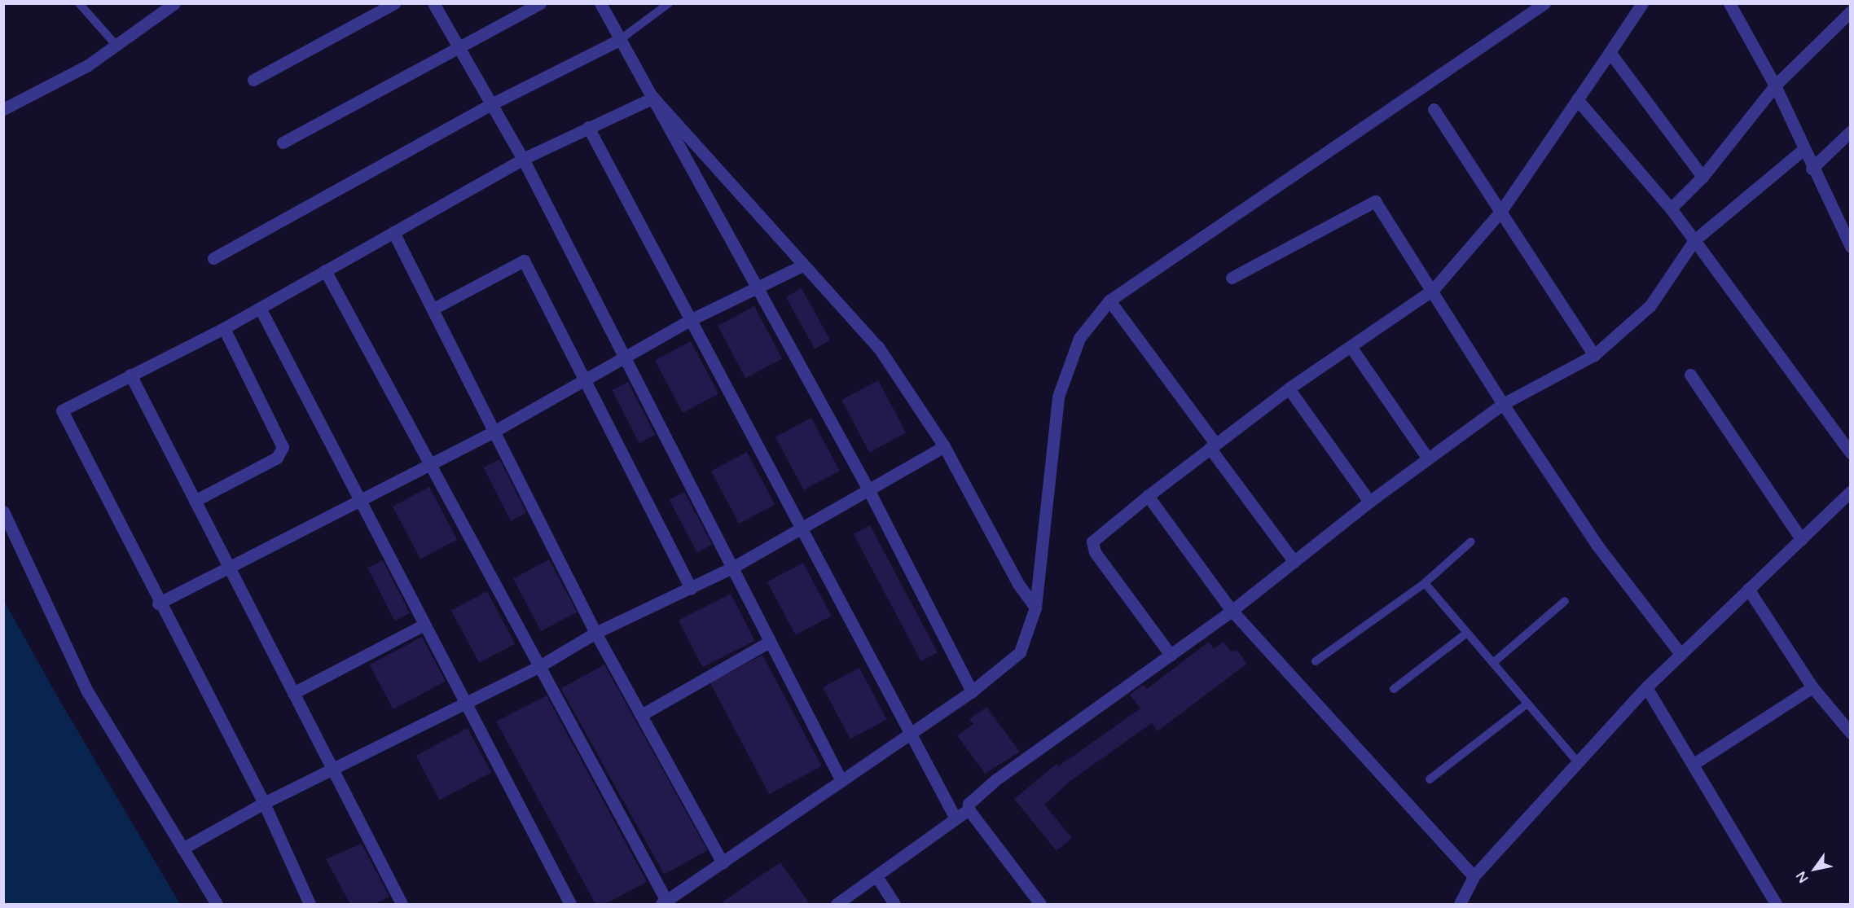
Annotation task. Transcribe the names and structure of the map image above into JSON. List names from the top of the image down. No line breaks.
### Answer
{"north":"bottom left"}
